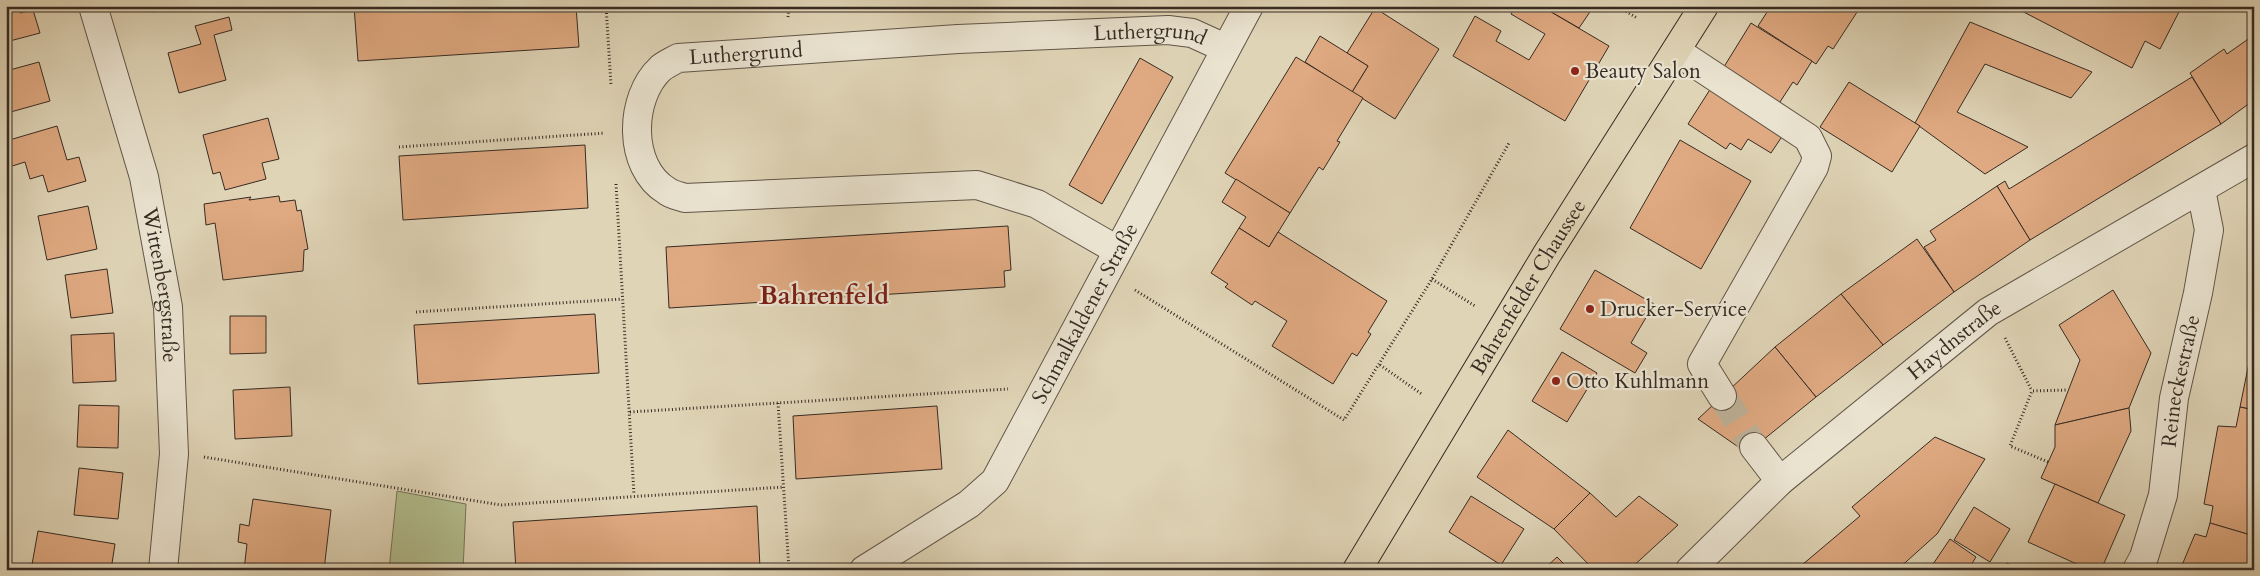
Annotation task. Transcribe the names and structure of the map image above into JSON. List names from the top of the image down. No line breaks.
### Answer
{"streets":{"main road":["Bahrenfelder Chaussee"],"street":["Luthergrund","Wittenbergstraße","Schmalkaldener Straße","Haydnstraße","Reineckestraße"]},"crossings":[["Luthergrund","Schmalkaldener Straße"],["Haydnstraße","Reineckestraße"]],"districts":["Bahrenfeld"],"places":["Beauty Salon","Drucker-Service","Otto Kuhlmann"]}
